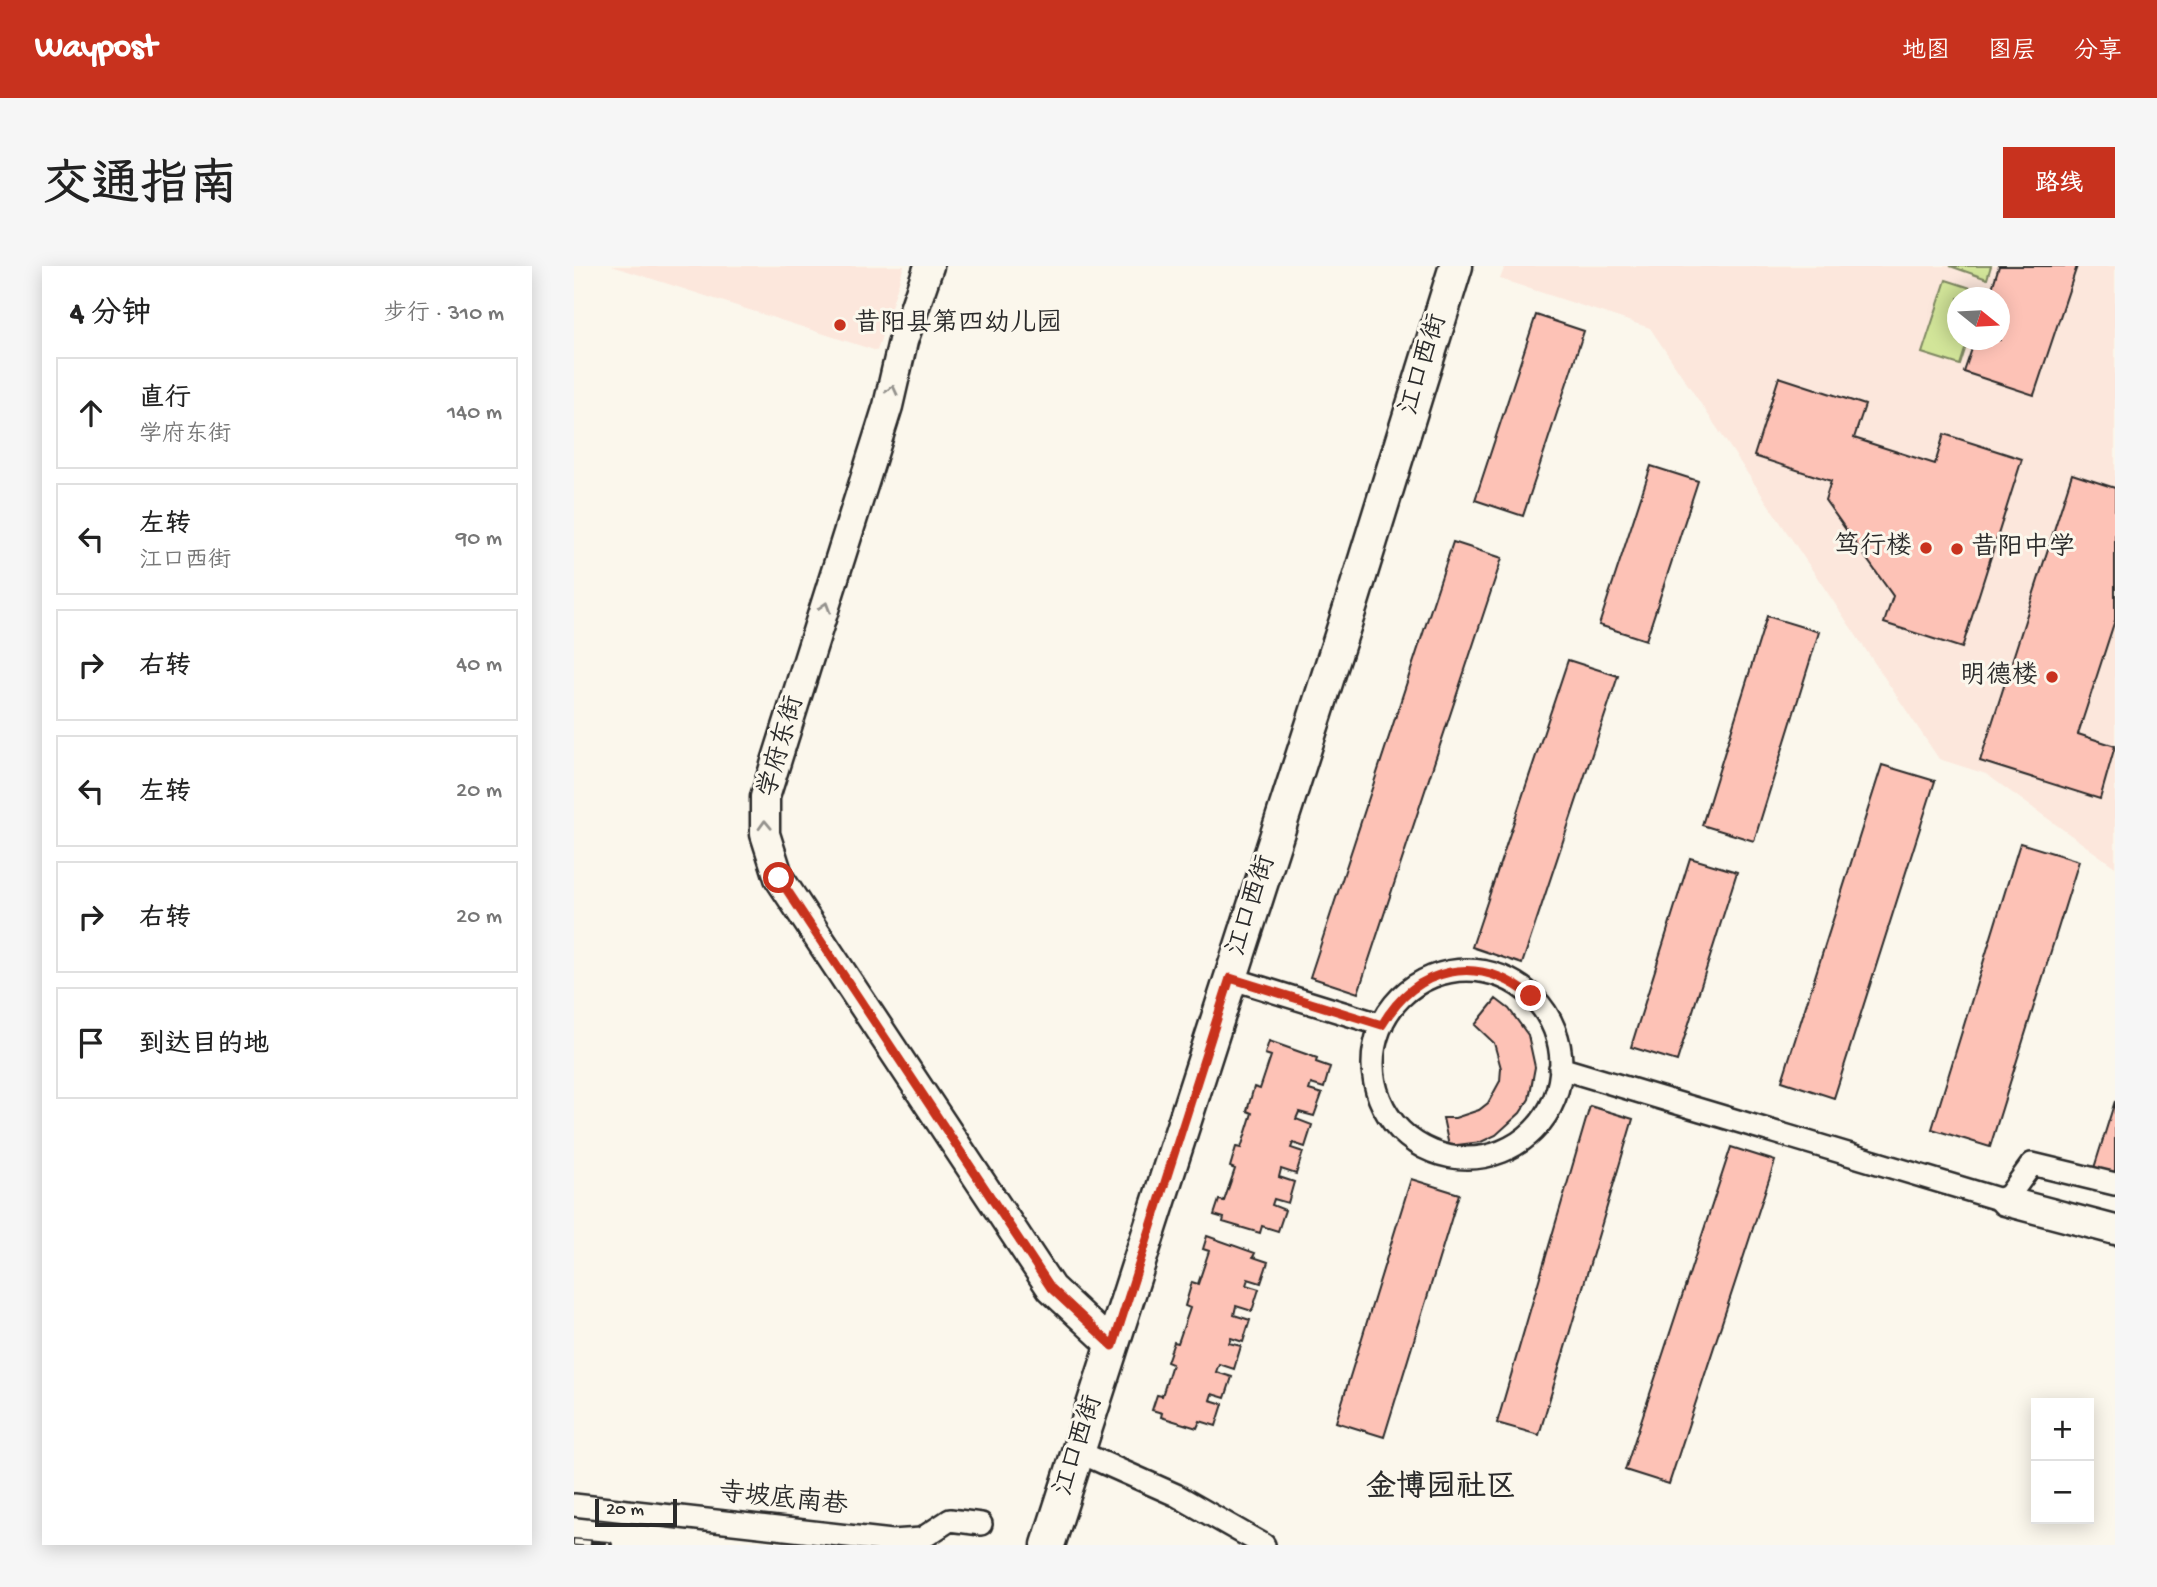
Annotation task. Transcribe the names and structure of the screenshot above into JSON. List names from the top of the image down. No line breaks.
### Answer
{"streets":{"main road":["江口西街"],"street":["学府东街","寺坡底南巷"]},"crossings":[["江口西街","学府东街"]],"one_way":["学府东街"],"districts":["金博园社区"],"places":["昔阳县第四幼儿园","笃行楼","昔阳中学","明德楼"],"scale_bar":"20 m","north":"right","page":{"header":"Waypost","nav":["地图","图层","分享"],"title":"交通指南","buttons":"路线","heading":["4 分钟","步行 · 310 m"],"list":[["直行","学府东街","140 m"],["左转","江口西街","90 m"],["右转","40 m"],["左转","20 m"],["右转","20 m"],"到达目的地"],"map_buttons":["+","−"],"scale":"20 m"}}
